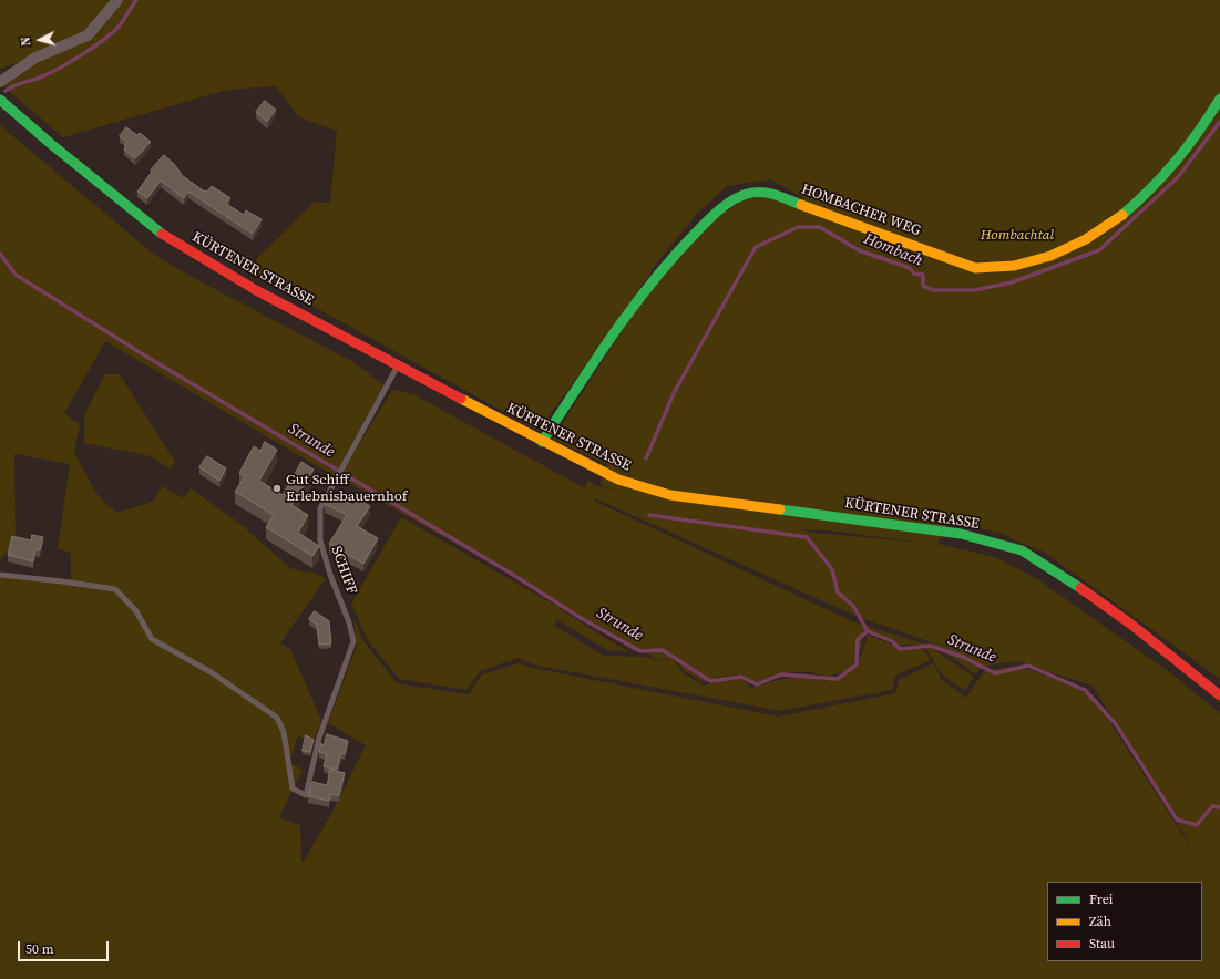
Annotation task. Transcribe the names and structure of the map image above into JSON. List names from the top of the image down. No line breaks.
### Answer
{"streets":{"main road":["HOMBACHER WEG","KÜRTENER STRASSE"],"lane":["SCHIFF"]},"crossings":[["HOMBACHER WEG","KÜRTENER STRASSE"],["KÜRTENER STRASSE","SCHIFF"]],"water":["Hombach","Strunde"],"parks":["Hombachtal"],"places":["Gut Schiff Erlebnisbauernhof"],"legend":["Frei","Zäh","Stau"],"scale_bar":"50 m","north":"left"}
